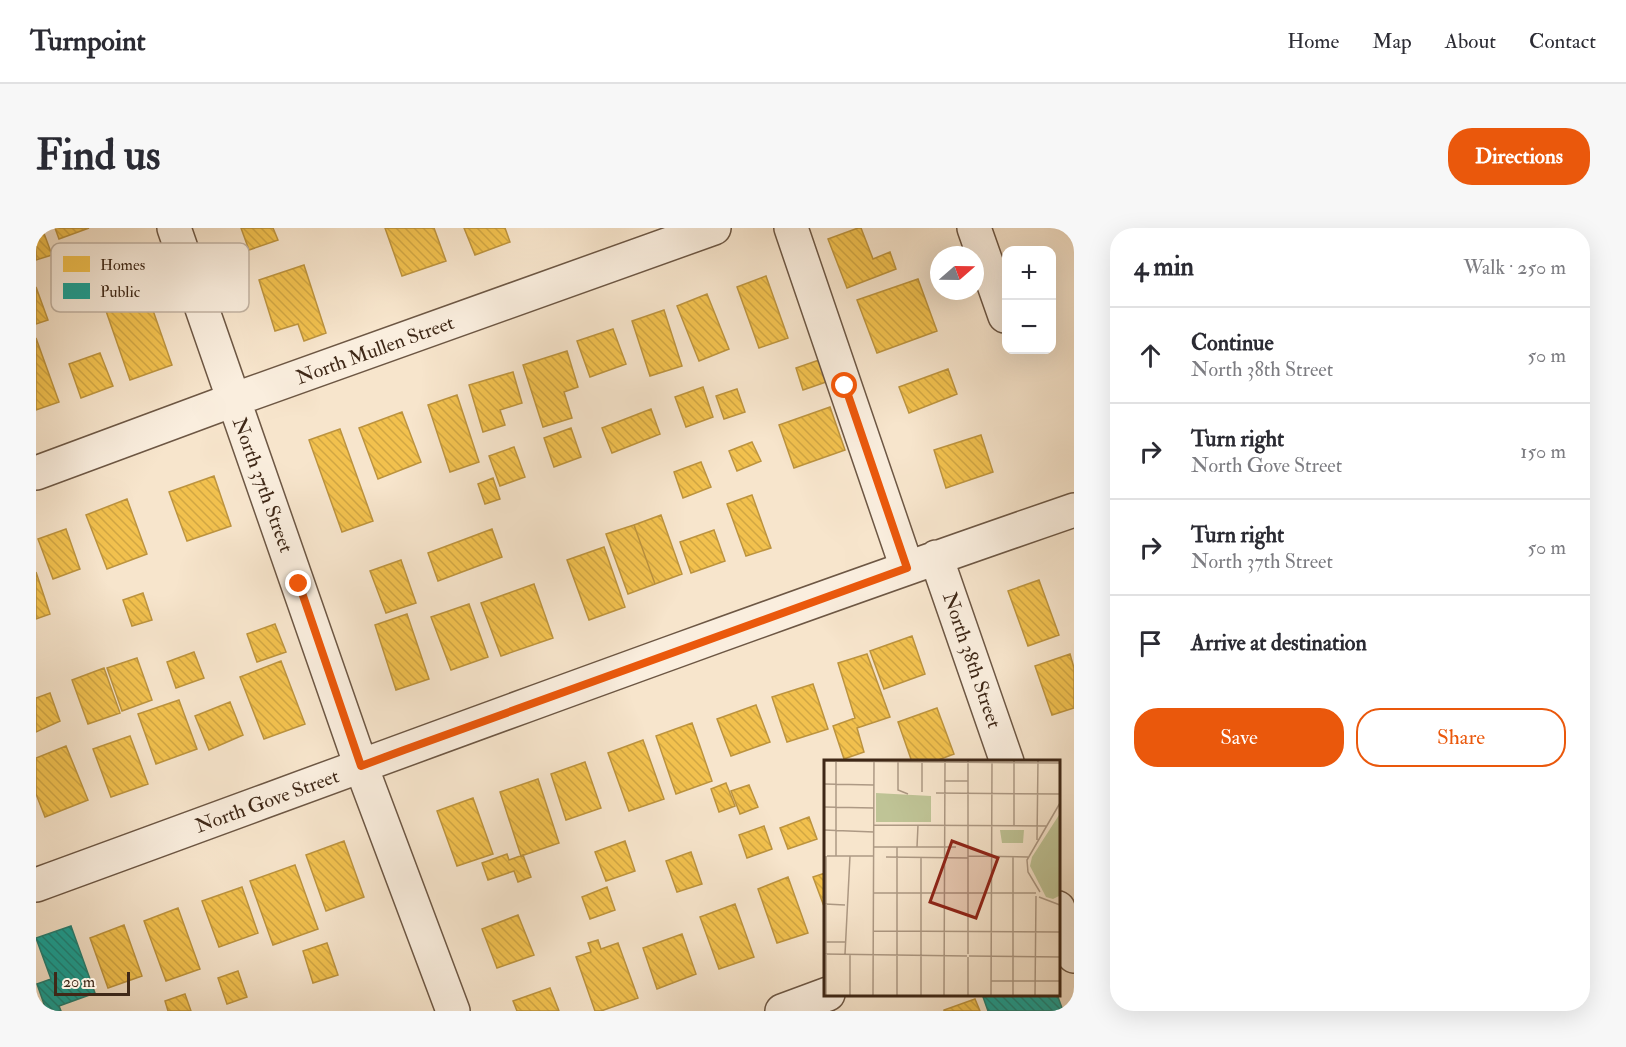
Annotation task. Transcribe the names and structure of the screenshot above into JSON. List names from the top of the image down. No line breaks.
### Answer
{"streets":{"street":["North Mullen Street","North 37th Street","North 38th Street","North Gove Street"]},"crossings":[["North Mullen Street","North 37th Street"],["North 37th Street","North Gove Street"],["North 38th Street","North Gove Street"]],"legend":["Homes","Public"],"scale_bar":"20 m","north":"right","page":{"header":"Turnpoint","nav":["Home","Map","About","Contact"],"buttons":["Directions",["Save","Share"]],"title":"Find us","heading":["4 min","Walk · 250 m"],"map_buttons":["+","−"],"list":[["Continue","North 38th Street","50 m"],["Turn right","North Gove Street","150 m"],["Turn right","North 37th Street","50 m"],"Arrive at destination"],"scale":"20 m"}}
